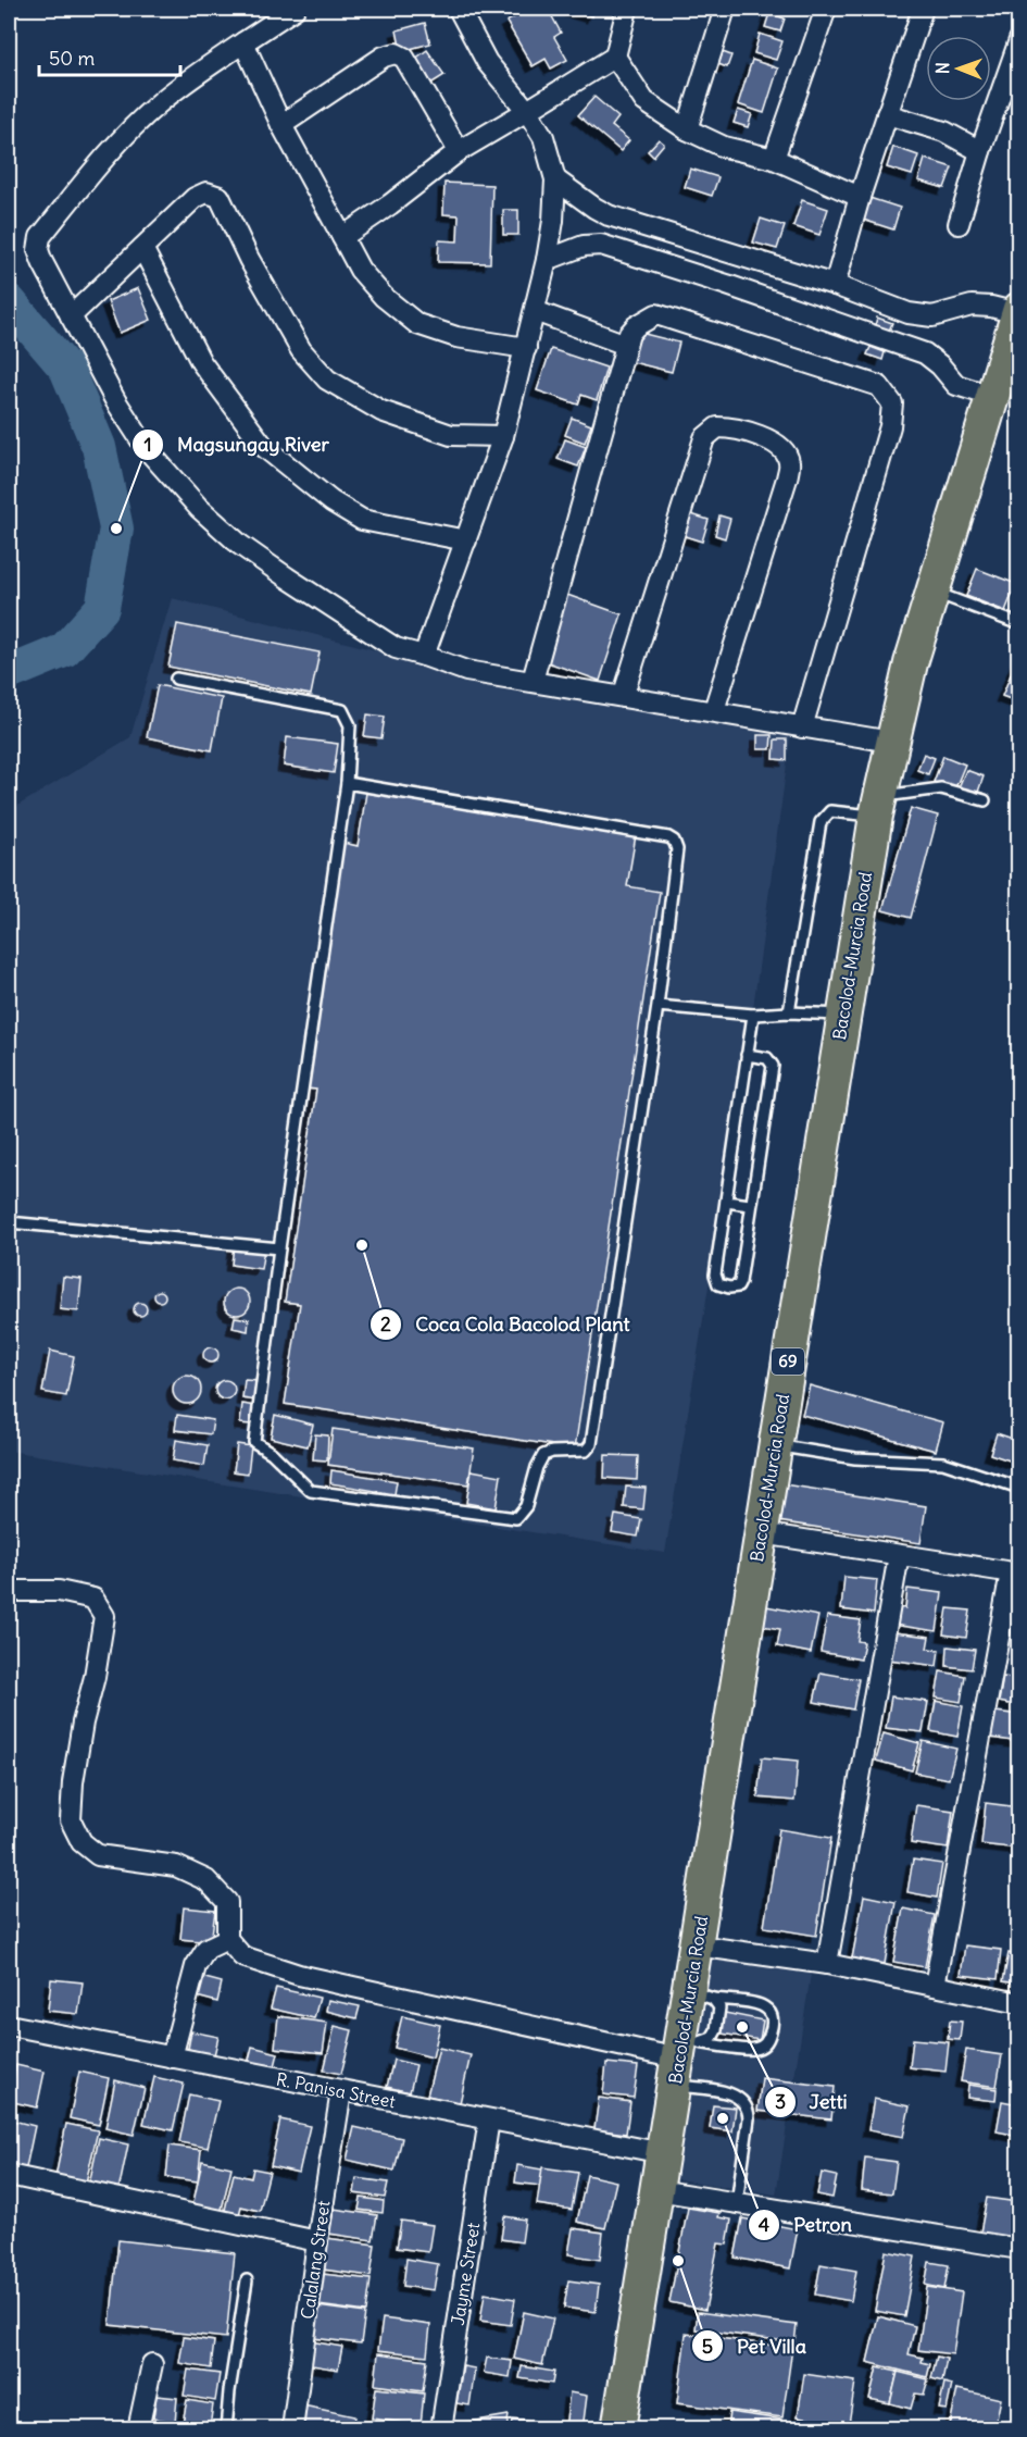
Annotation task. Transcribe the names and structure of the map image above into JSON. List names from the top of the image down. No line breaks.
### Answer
{"streets":{"main road":["Bacolod-Murcia Road","69"],"street":["R. Panisa Street","Calalang Street","Jayme Street"]},"crossings":[["Bacolod-Murcia Road","R. Panisa Street"],["R. Panisa Street","Calalang Street"],["R. Panisa Street","Jayme Street"]],"places":["Magsungay River","Coca Cola Bacolod Plant","Jetti","Petron","Pet Villa"],"scale_bar":"50 m","north":"left"}
